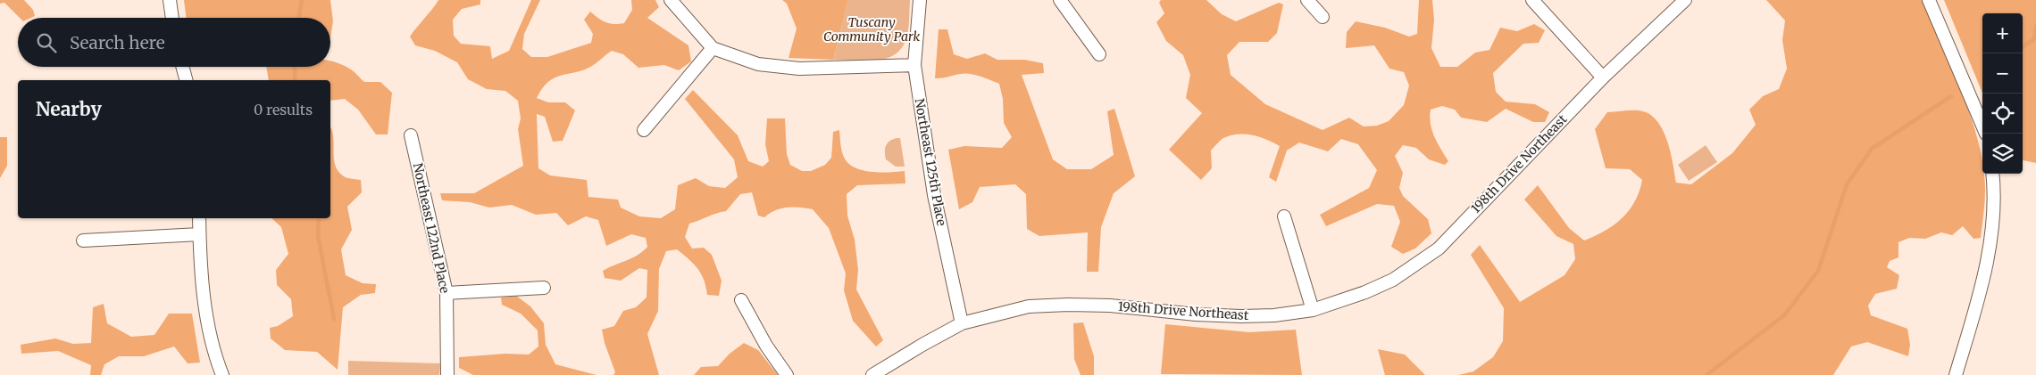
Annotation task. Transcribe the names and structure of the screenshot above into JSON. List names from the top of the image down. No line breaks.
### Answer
{"streets":{"street":["Northeast 125th Place","198th Drive Northeast","Northeast 122nd Place"]},"crossings":[["Northeast 125th Place","198th Drive Northeast"]],"parks":["Tuscany Community Park"],"page":{"map_buttons":["+","−"],"search":"Search here","heading":["Nearby","0 results"]}}
